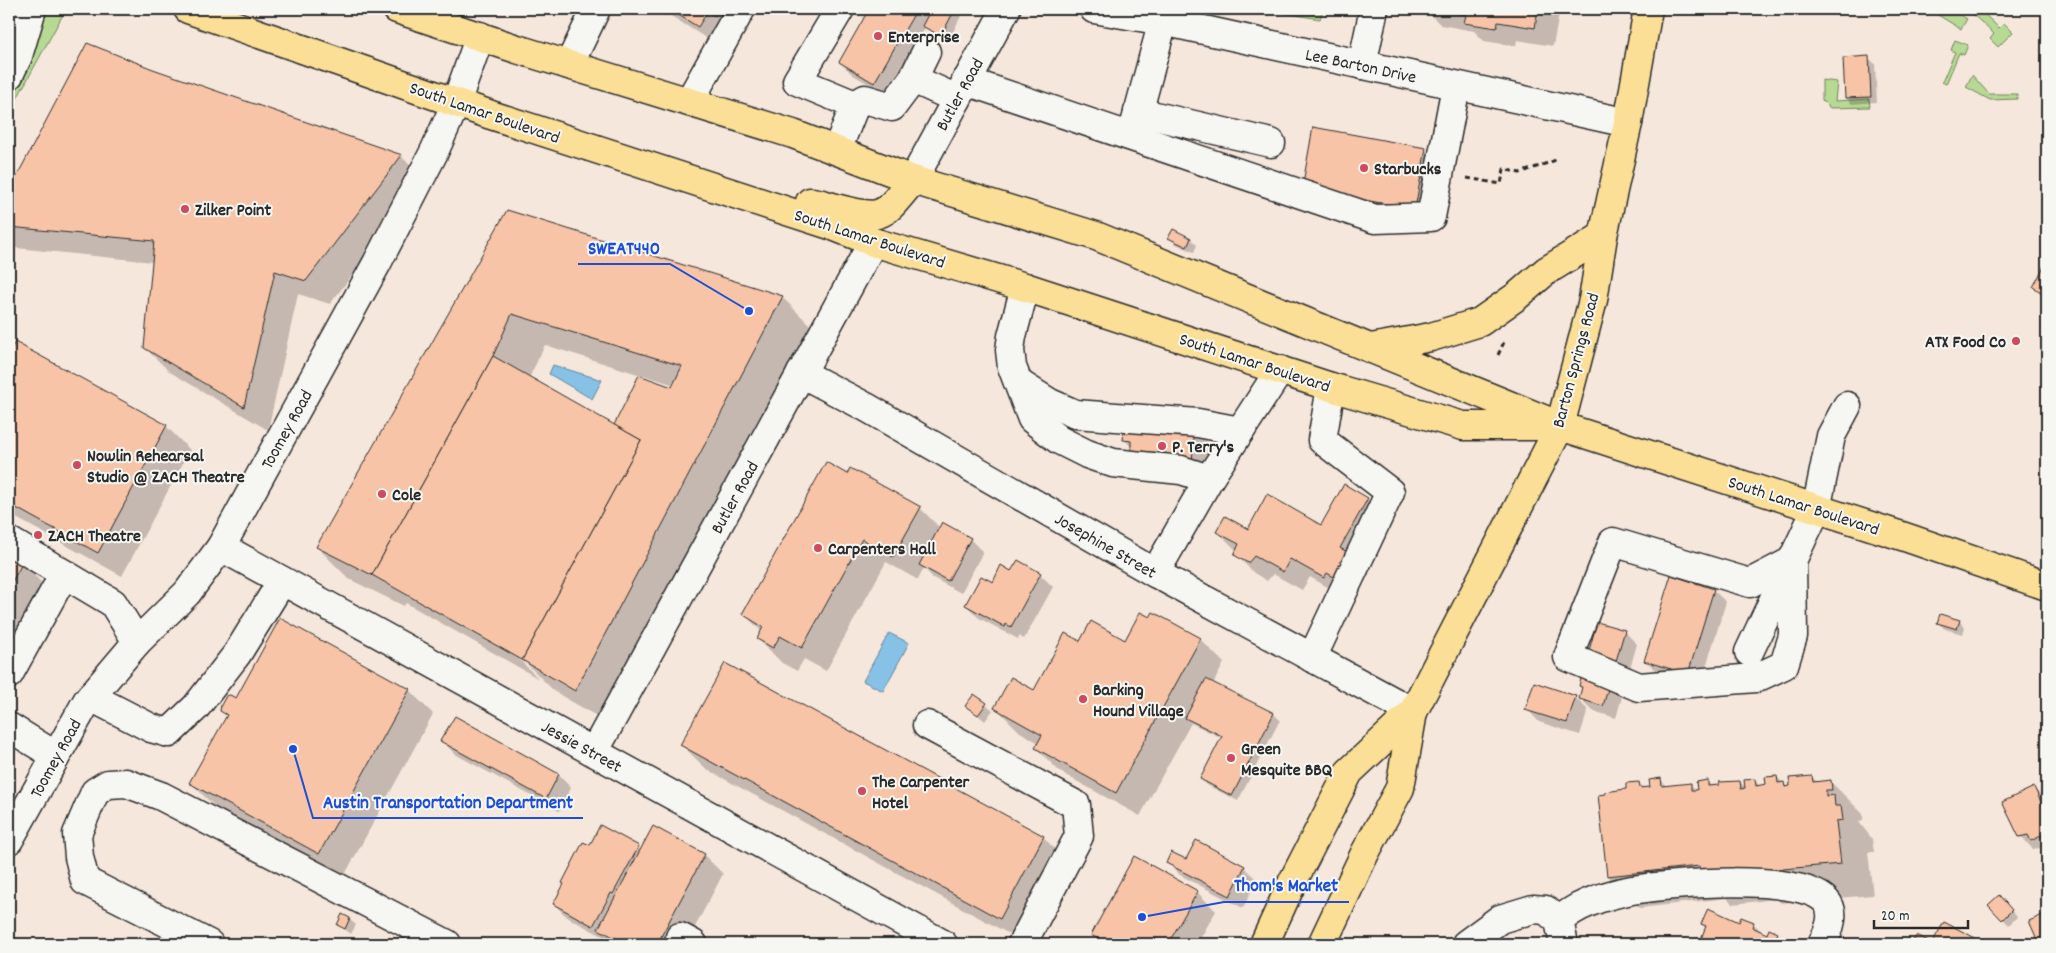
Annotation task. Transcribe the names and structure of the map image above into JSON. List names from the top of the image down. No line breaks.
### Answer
{"streets":{"main road":["South Lamar Boulevard","Barton Springs Road"],"street":["Lee Barton Drive","Butler Road","Toomey Road","Josephine Street","Jessie Street"]},"crossings":[["Lee Barton Drive","Barton Springs Road"],["Butler Road","South Lamar Boulevard"],["Butler Road","Josephine Street"],["Butler Road","Jessie Street"],["South Lamar Boulevard","Barton Springs Road"],["South Lamar Boulevard","Toomey Road"],["Barton Springs Road","Josephine Street"],["Toomey Road","Jessie Street"]],"places":["Enterprise","Starbucks","Zilker Point","SWEAT440","ATX Food Co","P. Terry's","Nowlin Rehearsal Studio @ ZACH Theatre","Cole","ZACH Theatre","Carpenters Hall","Barking Hound Village","Austin Transportation Department","Green Mesquite BBQ","The Carpenter Hotel","Thom's Market"],"scale_bar":"20 m"}
